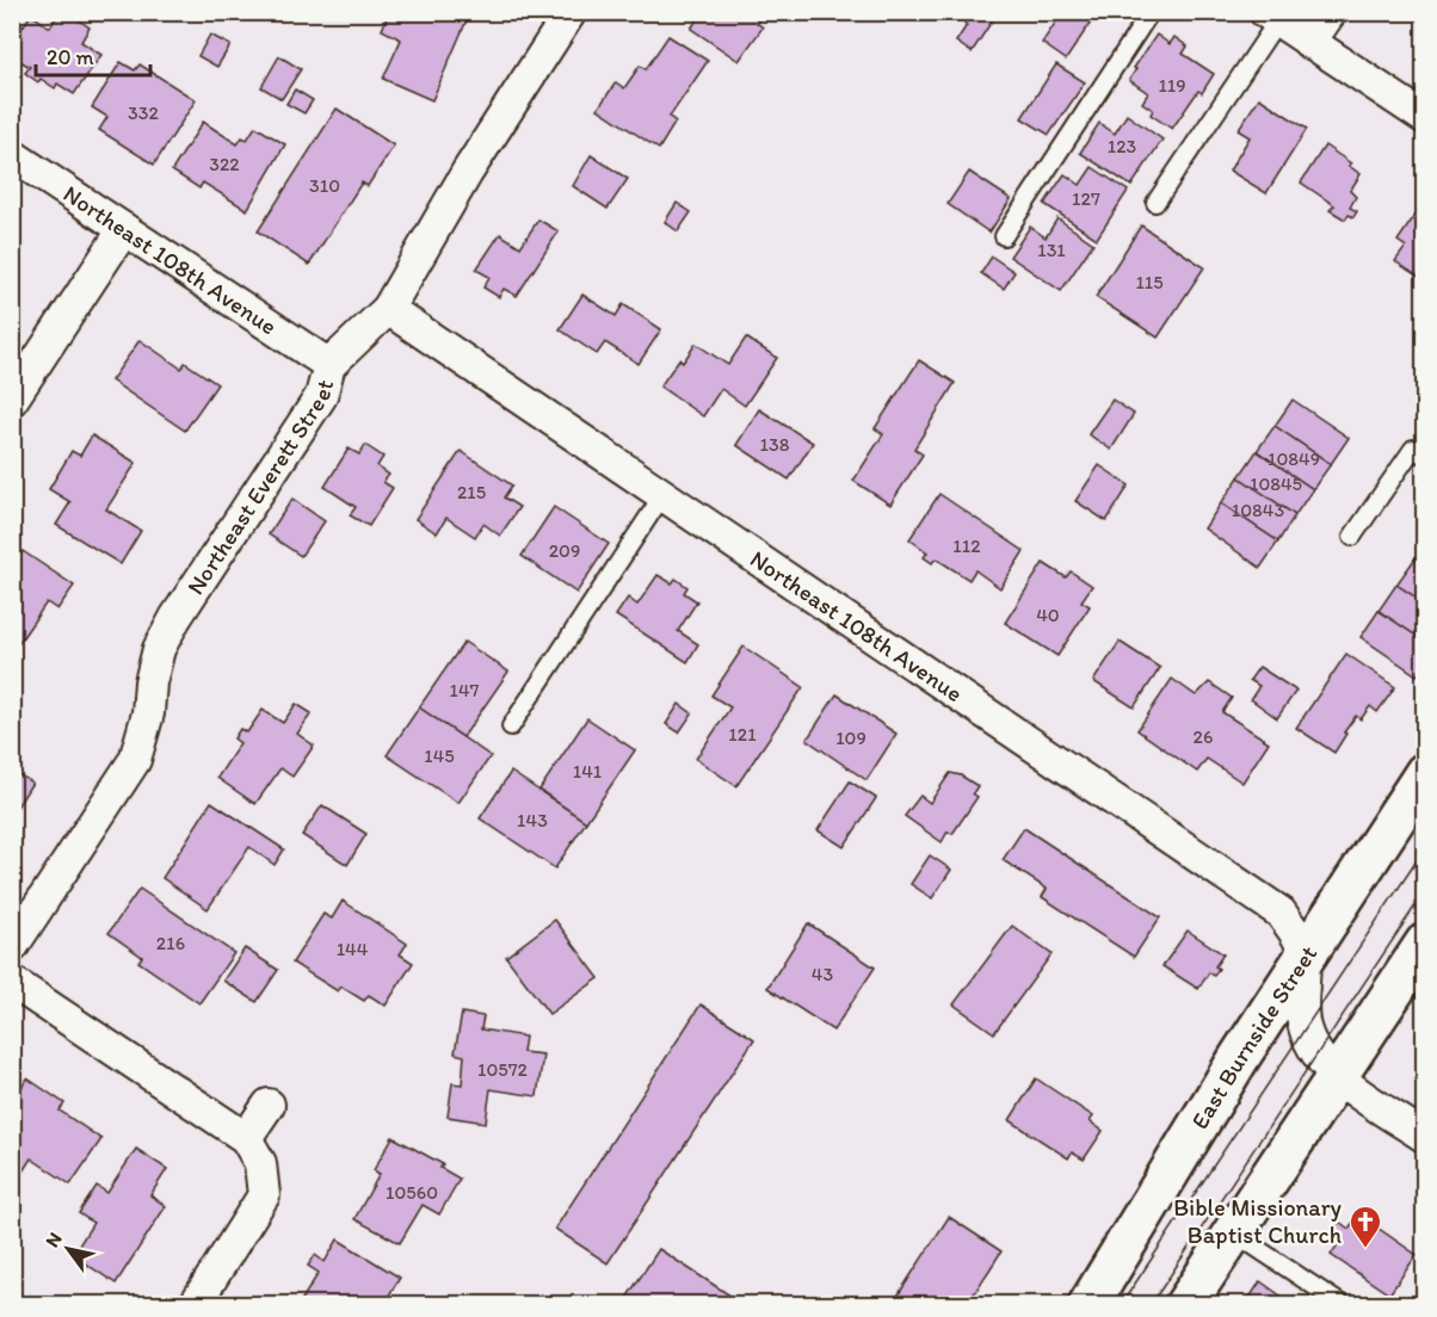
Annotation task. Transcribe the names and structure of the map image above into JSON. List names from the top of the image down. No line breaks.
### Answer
{"streets":{"street":["Northeast 108th Avenue","Northeast Everett Street","East Burnside Street"]},"crossings":[["Northeast 108th Avenue","Northeast Everett Street"],["Northeast 108th Avenue","East Burnside Street"]],"places":{"church":["Bible Missionary Baptist Church"]},"house_numbers":["119","332","123","322","310","127","131","115","138","10849","10845","215","10843","112","209","40","147","121","26","109","145","141","143","216","144","43","10572","10560"],"scale_bar":"20 m","north":"top left"}
